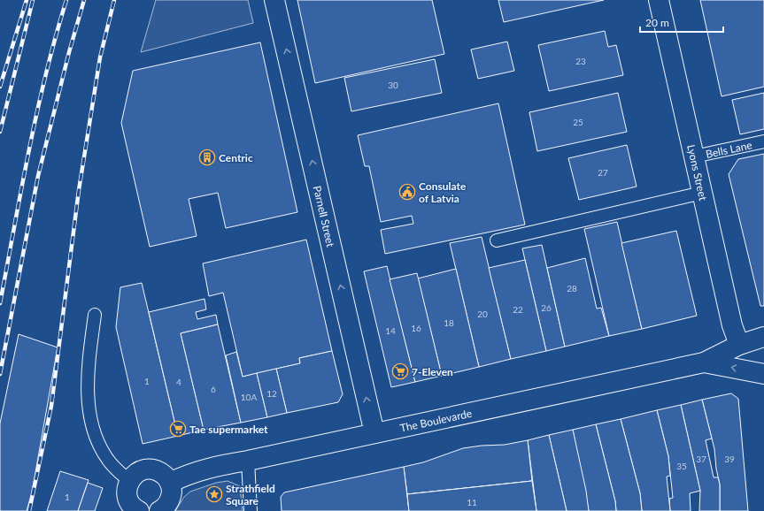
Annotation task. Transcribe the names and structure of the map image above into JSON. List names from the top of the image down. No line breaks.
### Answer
{"streets":{"street":["Lyons Street","Parnell Street","The Boulevarde"],"lane":["Bells Lane"]},"crossings":[["Bells Lane","Lyons Street"],["Lyons Street","The Boulevarde"],["Parnell Street","The Boulevarde"]],"one_way":["Parnell Street"],"places":{"building":["Centric"],"public building":["Consulate of Latvia"],"supermarket":["7-Eleven","Tae supermarket"],"place":["Strathfield Square"]},"house_numbers":["23","30","25","27","28","26","22","20","18","16","14","1","4","6","12","10A","37","39","35","1","11"],"scale_bar":"20 m"}
